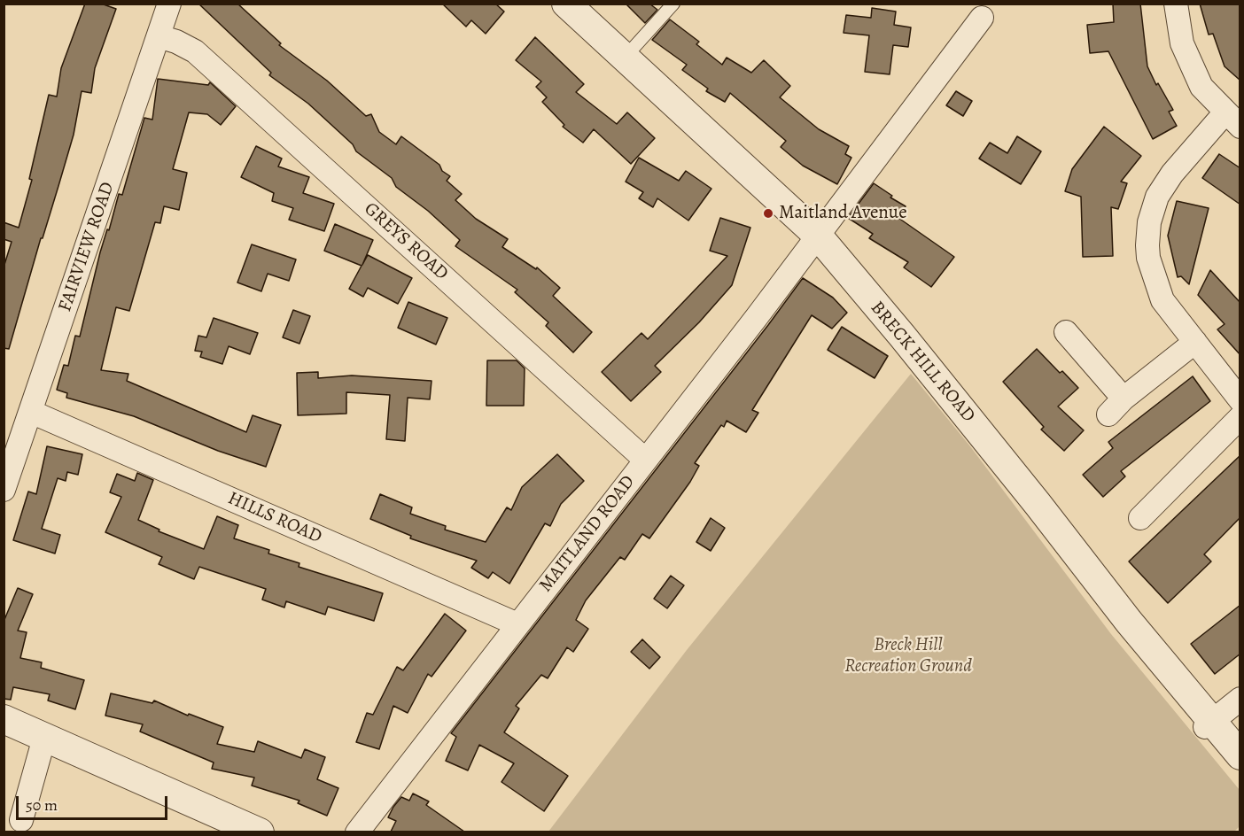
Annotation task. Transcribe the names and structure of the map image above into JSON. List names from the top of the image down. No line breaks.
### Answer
{"streets":{"street":["GREYS ROAD","FAIRVIEW ROAD","BRECK HILL ROAD","HILLS ROAD","MAITLAND ROAD"]},"crossings":[["GREYS ROAD","FAIRVIEW ROAD"],["GREYS ROAD","MAITLAND ROAD"],["FAIRVIEW ROAD","HILLS ROAD"],["BRECK HILL ROAD","MAITLAND ROAD"],["HILLS ROAD","MAITLAND ROAD"]],"parks":["Breck Hill Recreation Ground"],"places":["Maitland Avenue"],"scale_bar":"50 m"}
